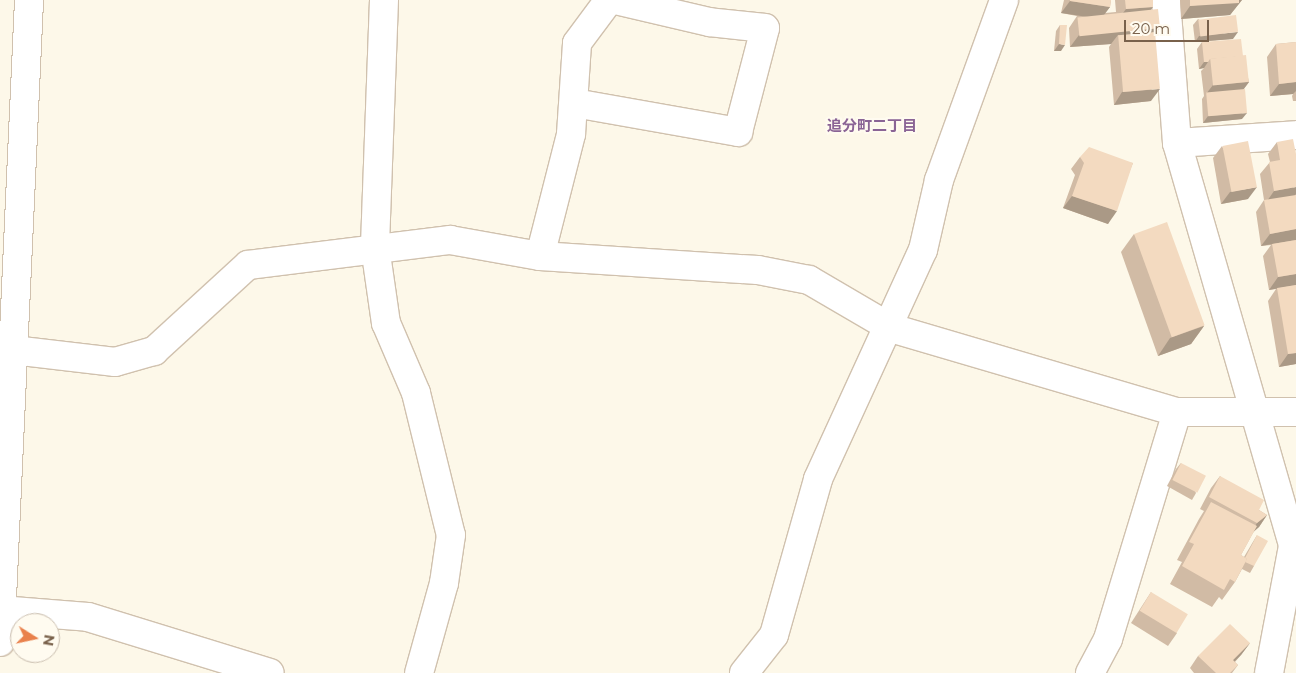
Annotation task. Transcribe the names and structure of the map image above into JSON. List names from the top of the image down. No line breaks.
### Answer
{"districts":["追分町二丁目"],"scale_bar":"20 m","north":"right"}
